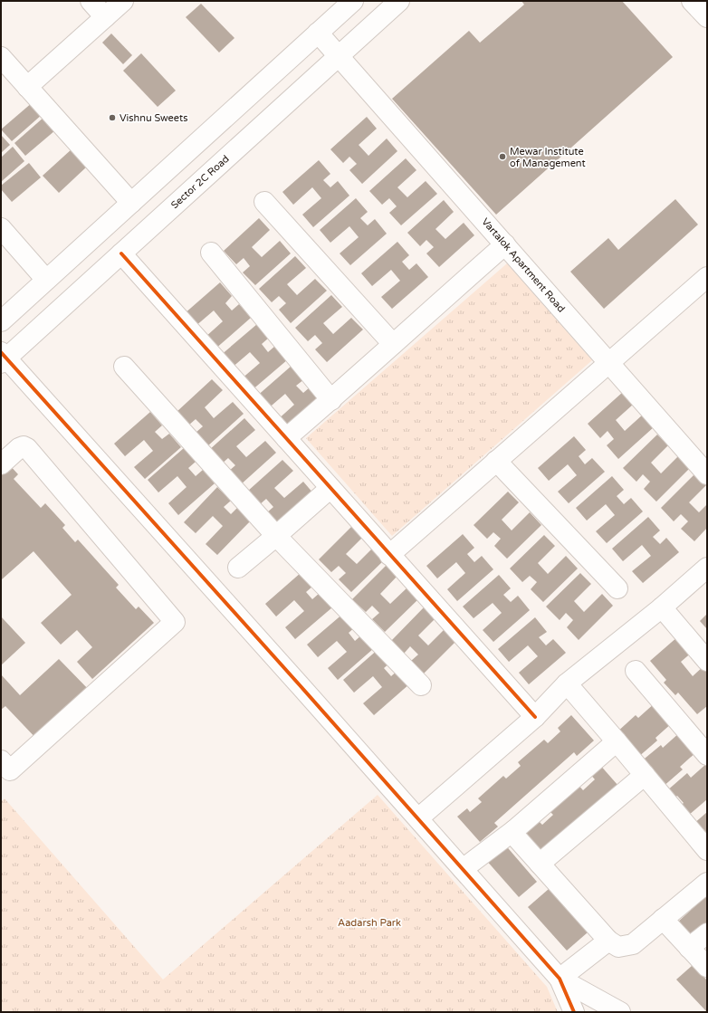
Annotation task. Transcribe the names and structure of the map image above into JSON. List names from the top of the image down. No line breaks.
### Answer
{"streets":{"street":["Sector 2C Road","Vartalok Apartment Road"]},"crossings":[["Sector 2C Road","Vartalok Apartment Road"]],"parks":["Aadarsh Park"],"places":["Vishnu Sweets","Mewar Institute of Management"]}
